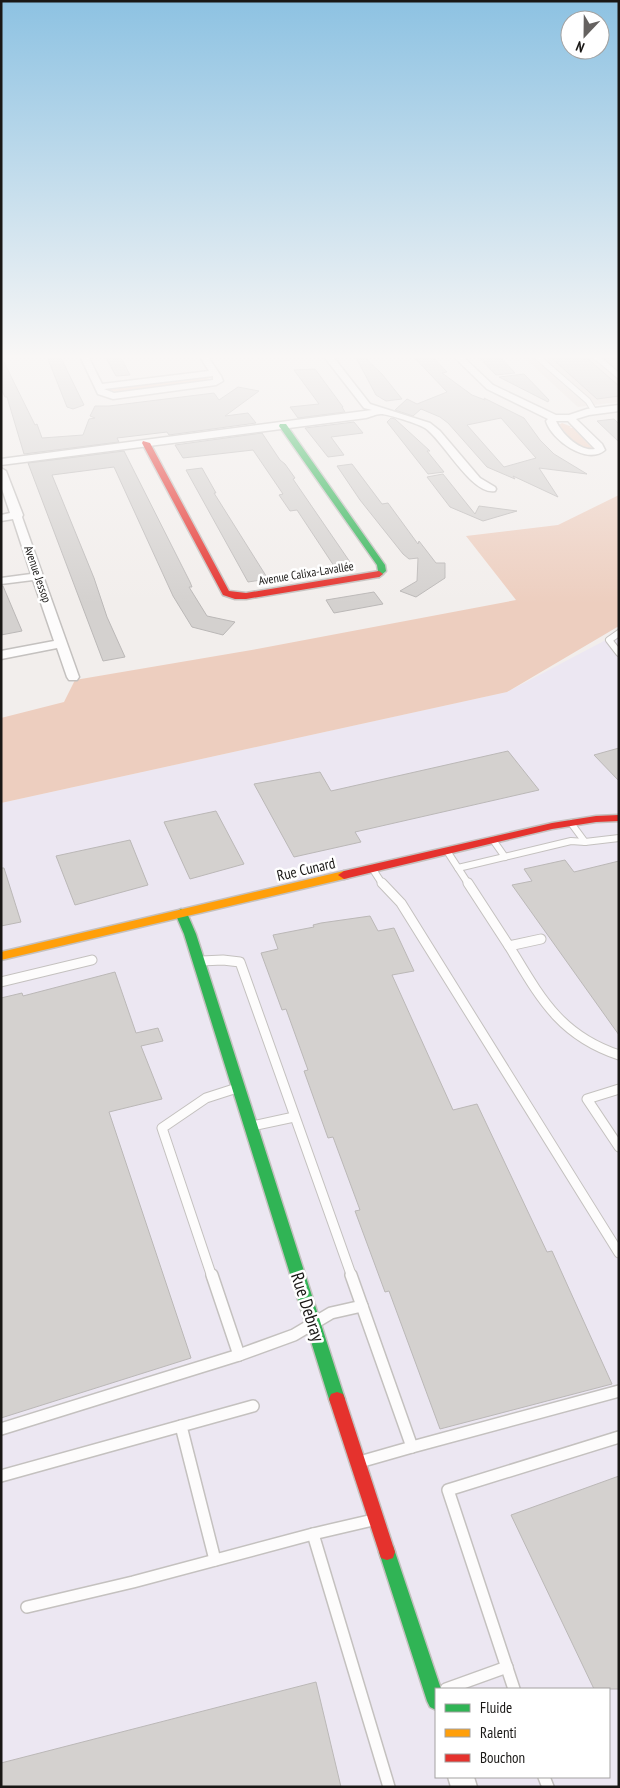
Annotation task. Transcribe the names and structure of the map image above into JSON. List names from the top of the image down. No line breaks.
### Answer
{"streets":{"street":["Avenue Calixa-Lavallée","Avenue Jessop","Rue Cunard","Rue Debray"]},"crossings":[["Rue Cunard","Rue Debray"]],"legend":["Fluide","Ralenti","Bouchon"],"north":"bottom"}
